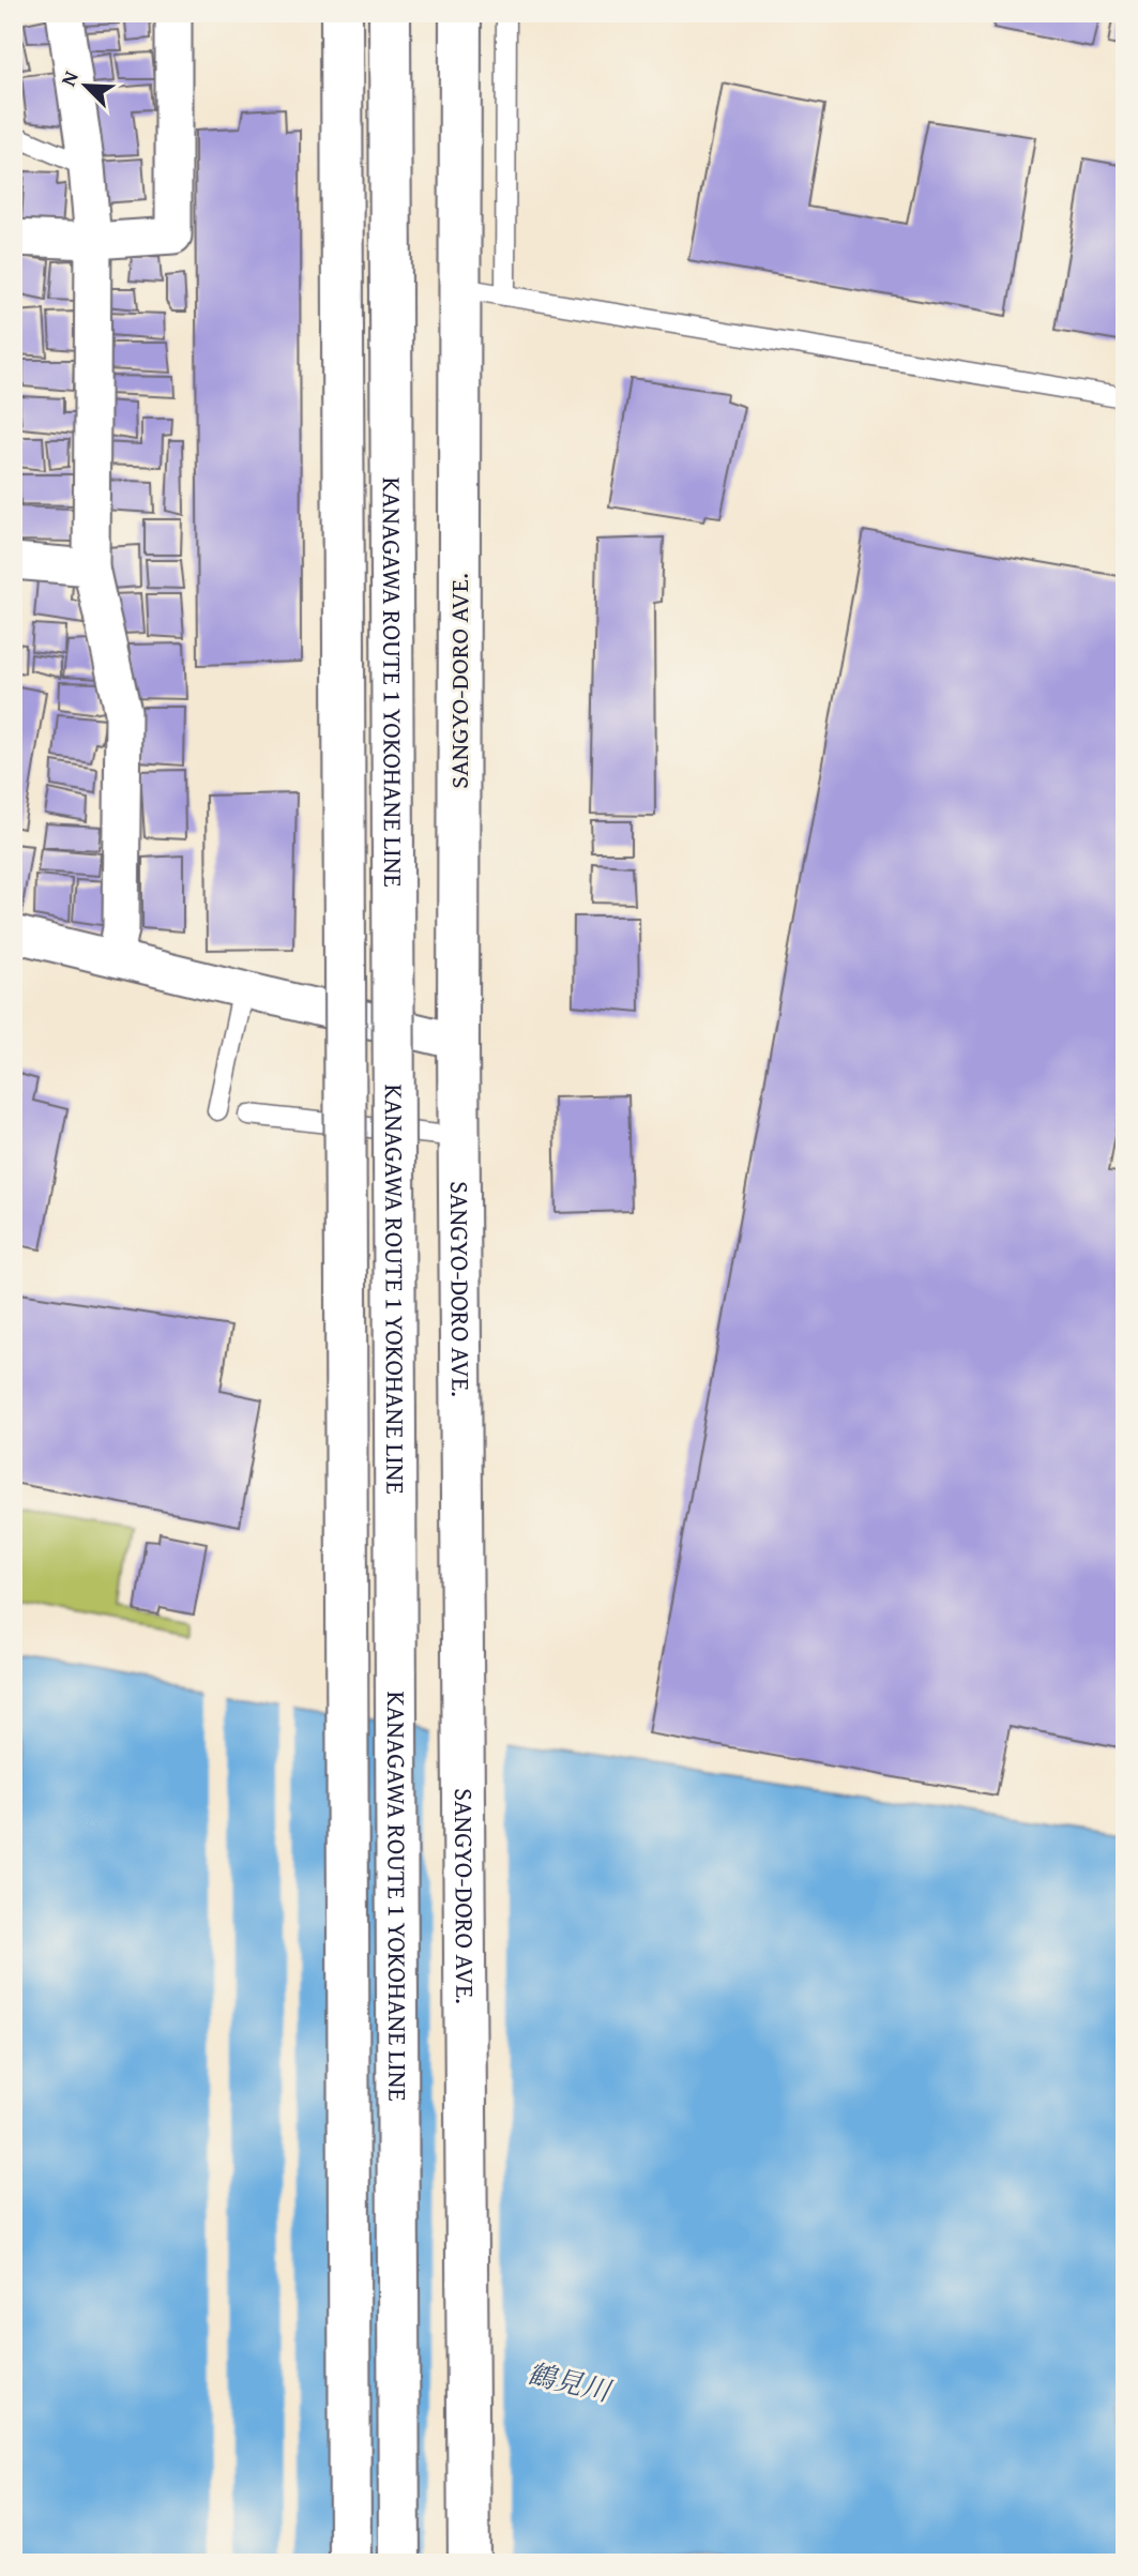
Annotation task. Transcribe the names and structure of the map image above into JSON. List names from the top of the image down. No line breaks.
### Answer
{"streets":{"main road":["KANAGAWA ROUTE 1 YOKOHANE LINE","SANGYO-DORO AVE."]},"water":["鶴見川"],"north":"top left"}
